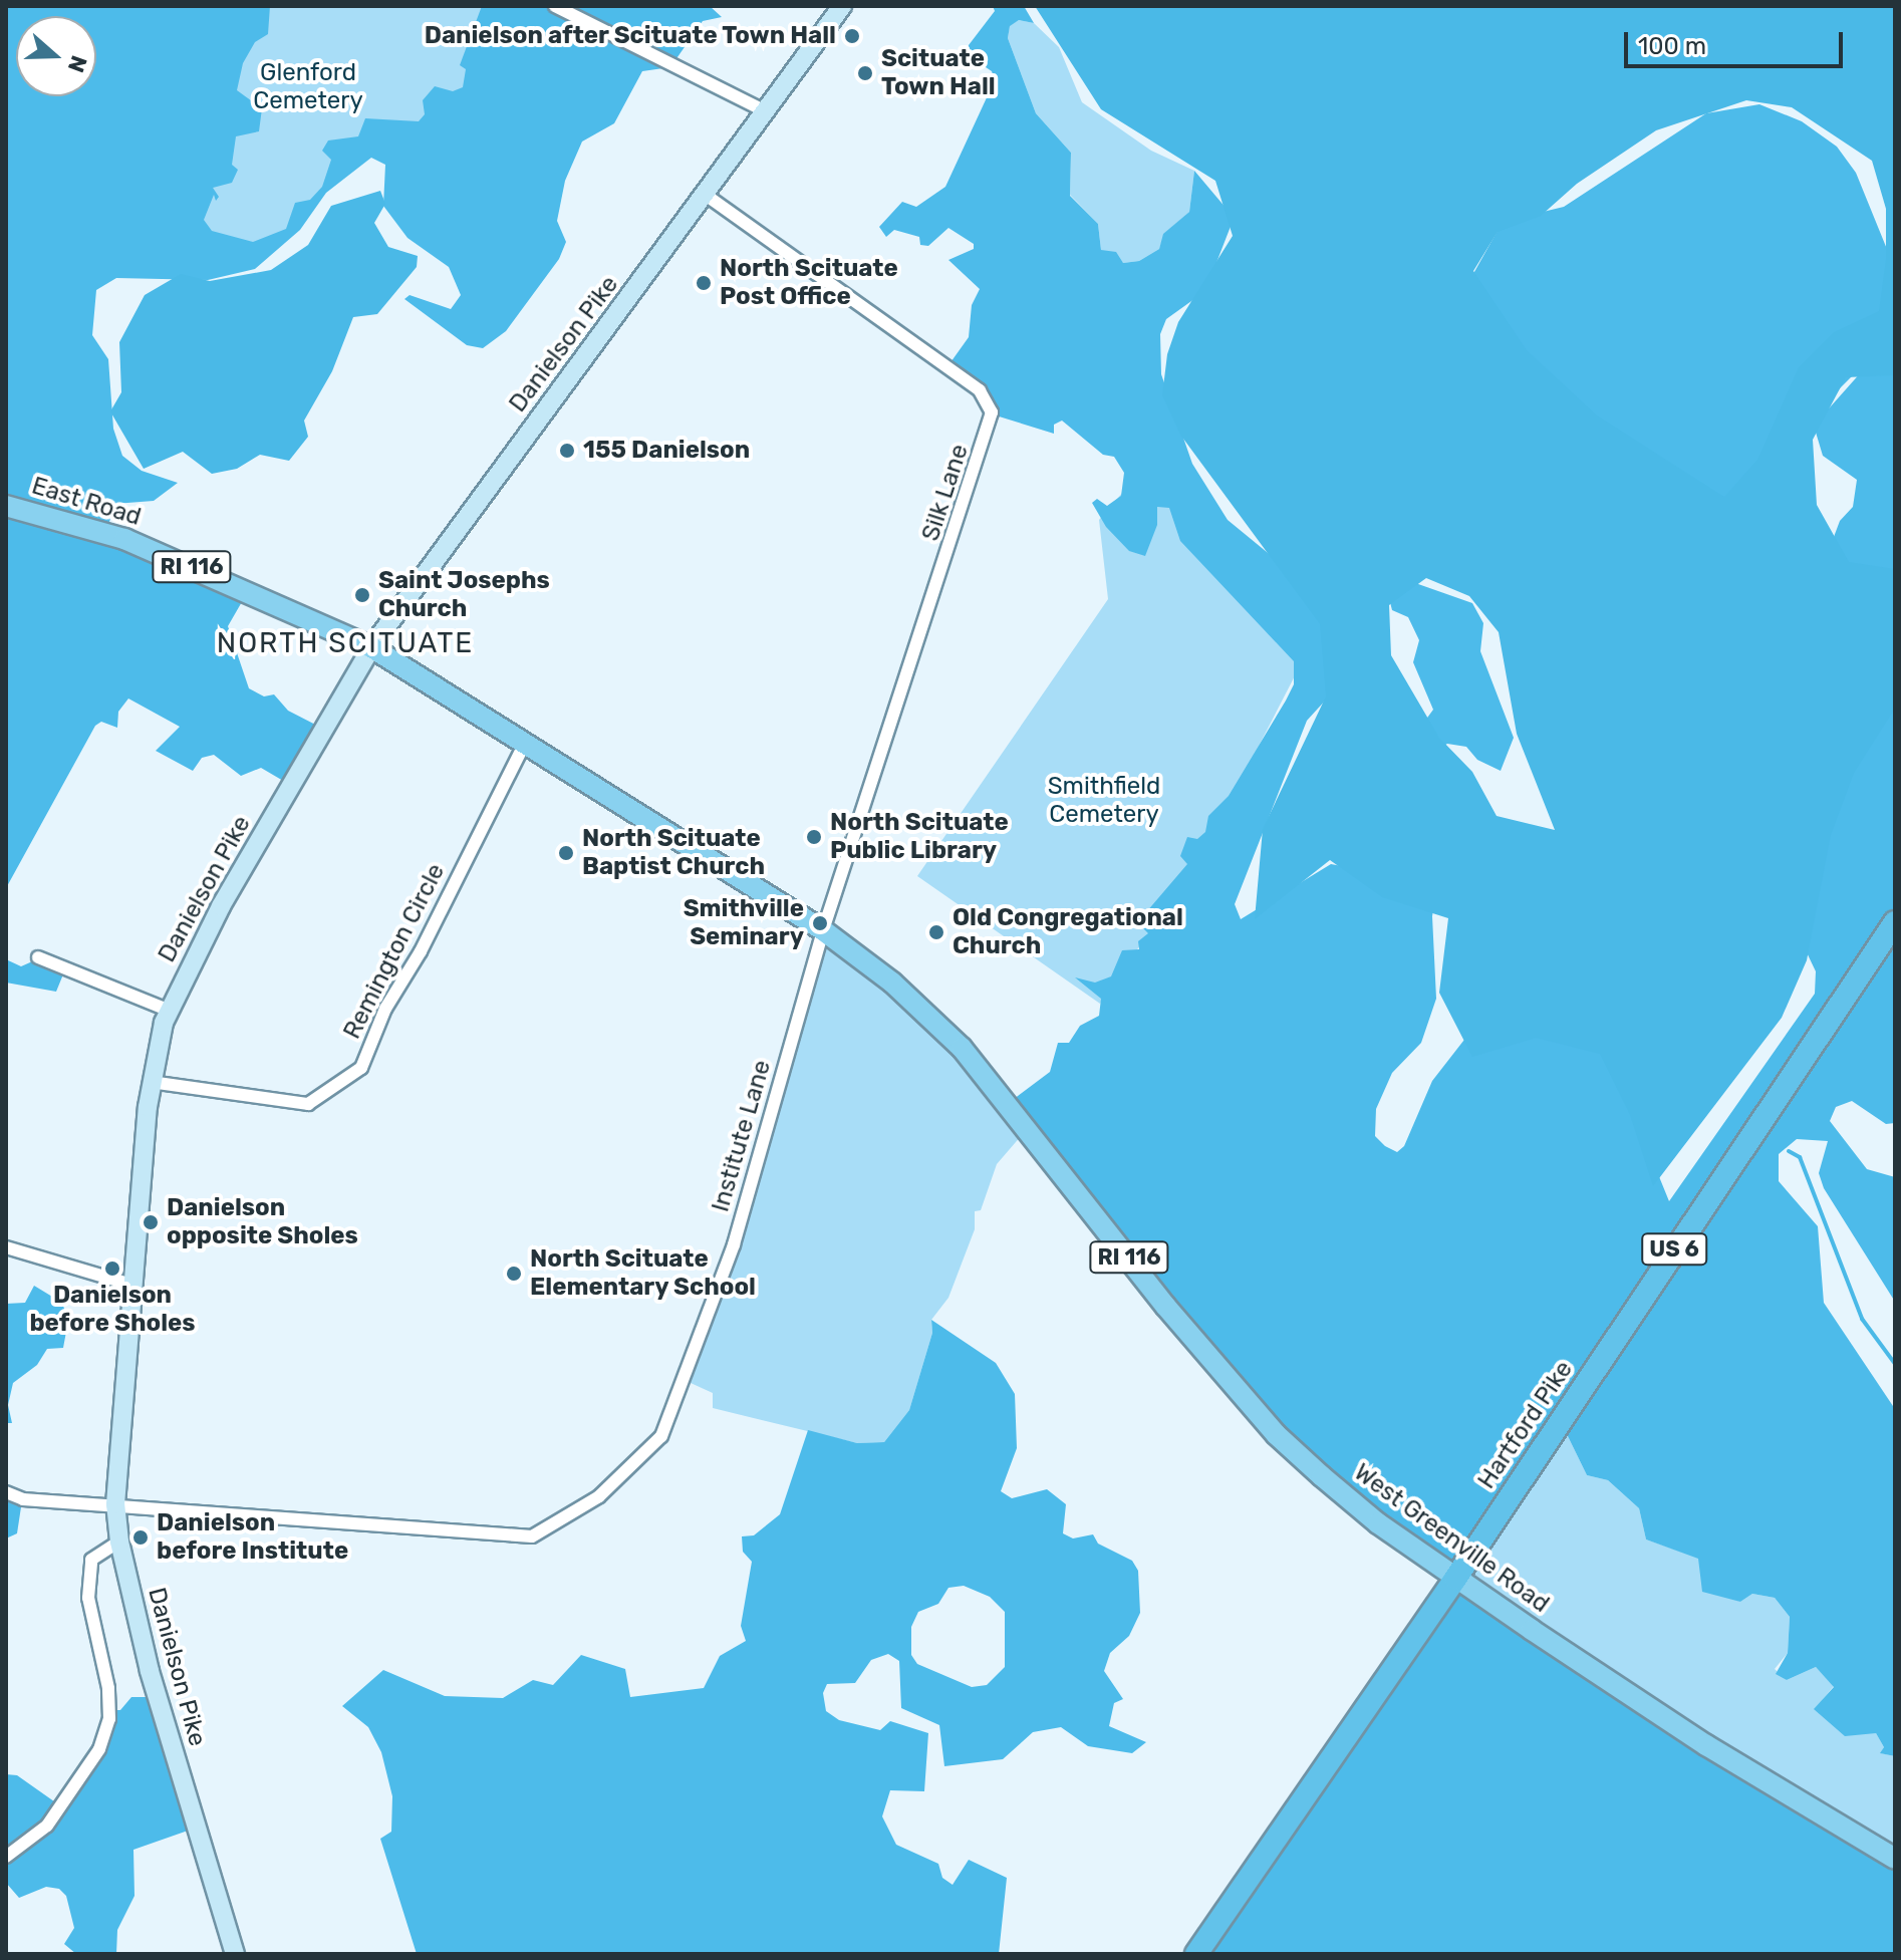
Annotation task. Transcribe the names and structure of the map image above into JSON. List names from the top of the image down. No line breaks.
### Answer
{"streets":{"highway":["US 6","Hartford Pike"],"main road":["Danielson Pike","East Road","RI 116","West Greenville Road"],"street":["Silk Lane","Remington Circle","Institute Lane"]},"crossings":[["Danielson Pike","Silk Lane"],["Danielson Pike","East Road"],["Danielson Pike","Remington Circle"],["Danielson Pike","Institute Lane"],["Danielson Pike","West Greenville Road"],["Silk Lane","Institute Lane"],["Silk Lane","West Greenville Road"],["East Road","West Greenville Road"],["Remington Circle","West Greenville Road"],["Institute Lane","West Greenville Road"],["Hartford Pike","West Greenville Road"]],"districts":["NORTH SCITUATE"],"parks":["Glenford Cemetery","Smithfield Cemetery"],"places":["Danielson after Scituate Town Hall","Scituate Town Hall","North Scituate Post Office","155 Danielson","Saint Josephs Church","North Scituate Public Library","North Scituate Baptist Church","Smithville Seminary","Old Congregational Church","Danielson opposite Sholes","Danielson before Sholes","North Scituate Elementary School","Danielson before Institute"],"scale_bar":"100 m","north":"right"}
